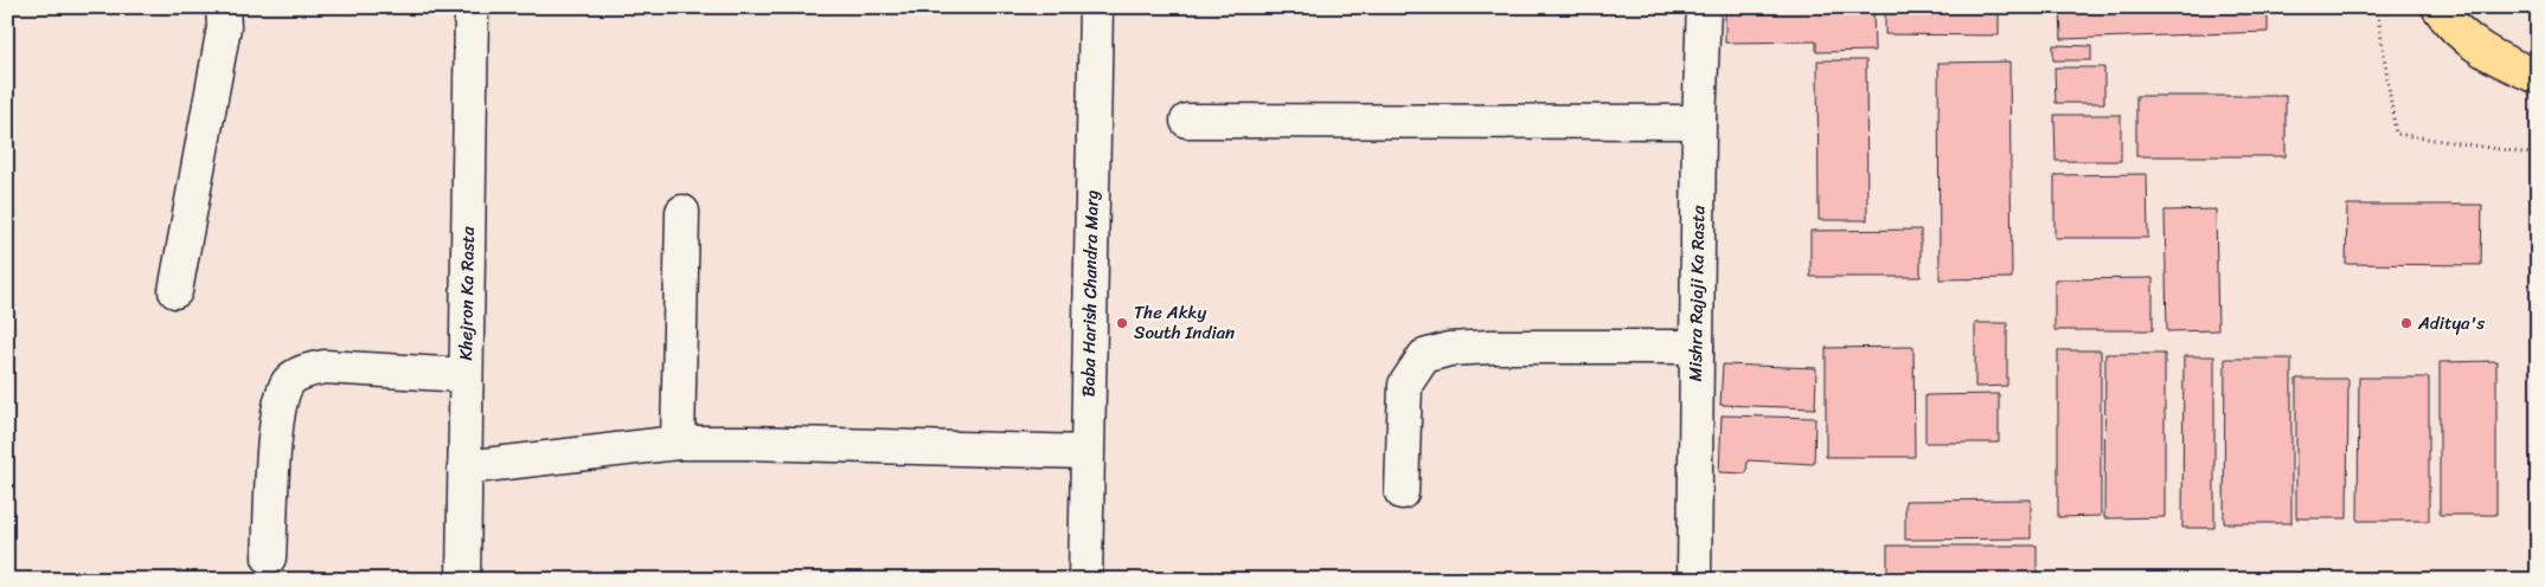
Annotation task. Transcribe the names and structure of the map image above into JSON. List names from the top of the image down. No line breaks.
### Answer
{"streets":{"street":["Khejron Ka Rasta","Baba Harish Chandra Marg","Mishra Rajaji Ka Rasta"]},"places":["The Akky South Indian","Aditya's"]}
